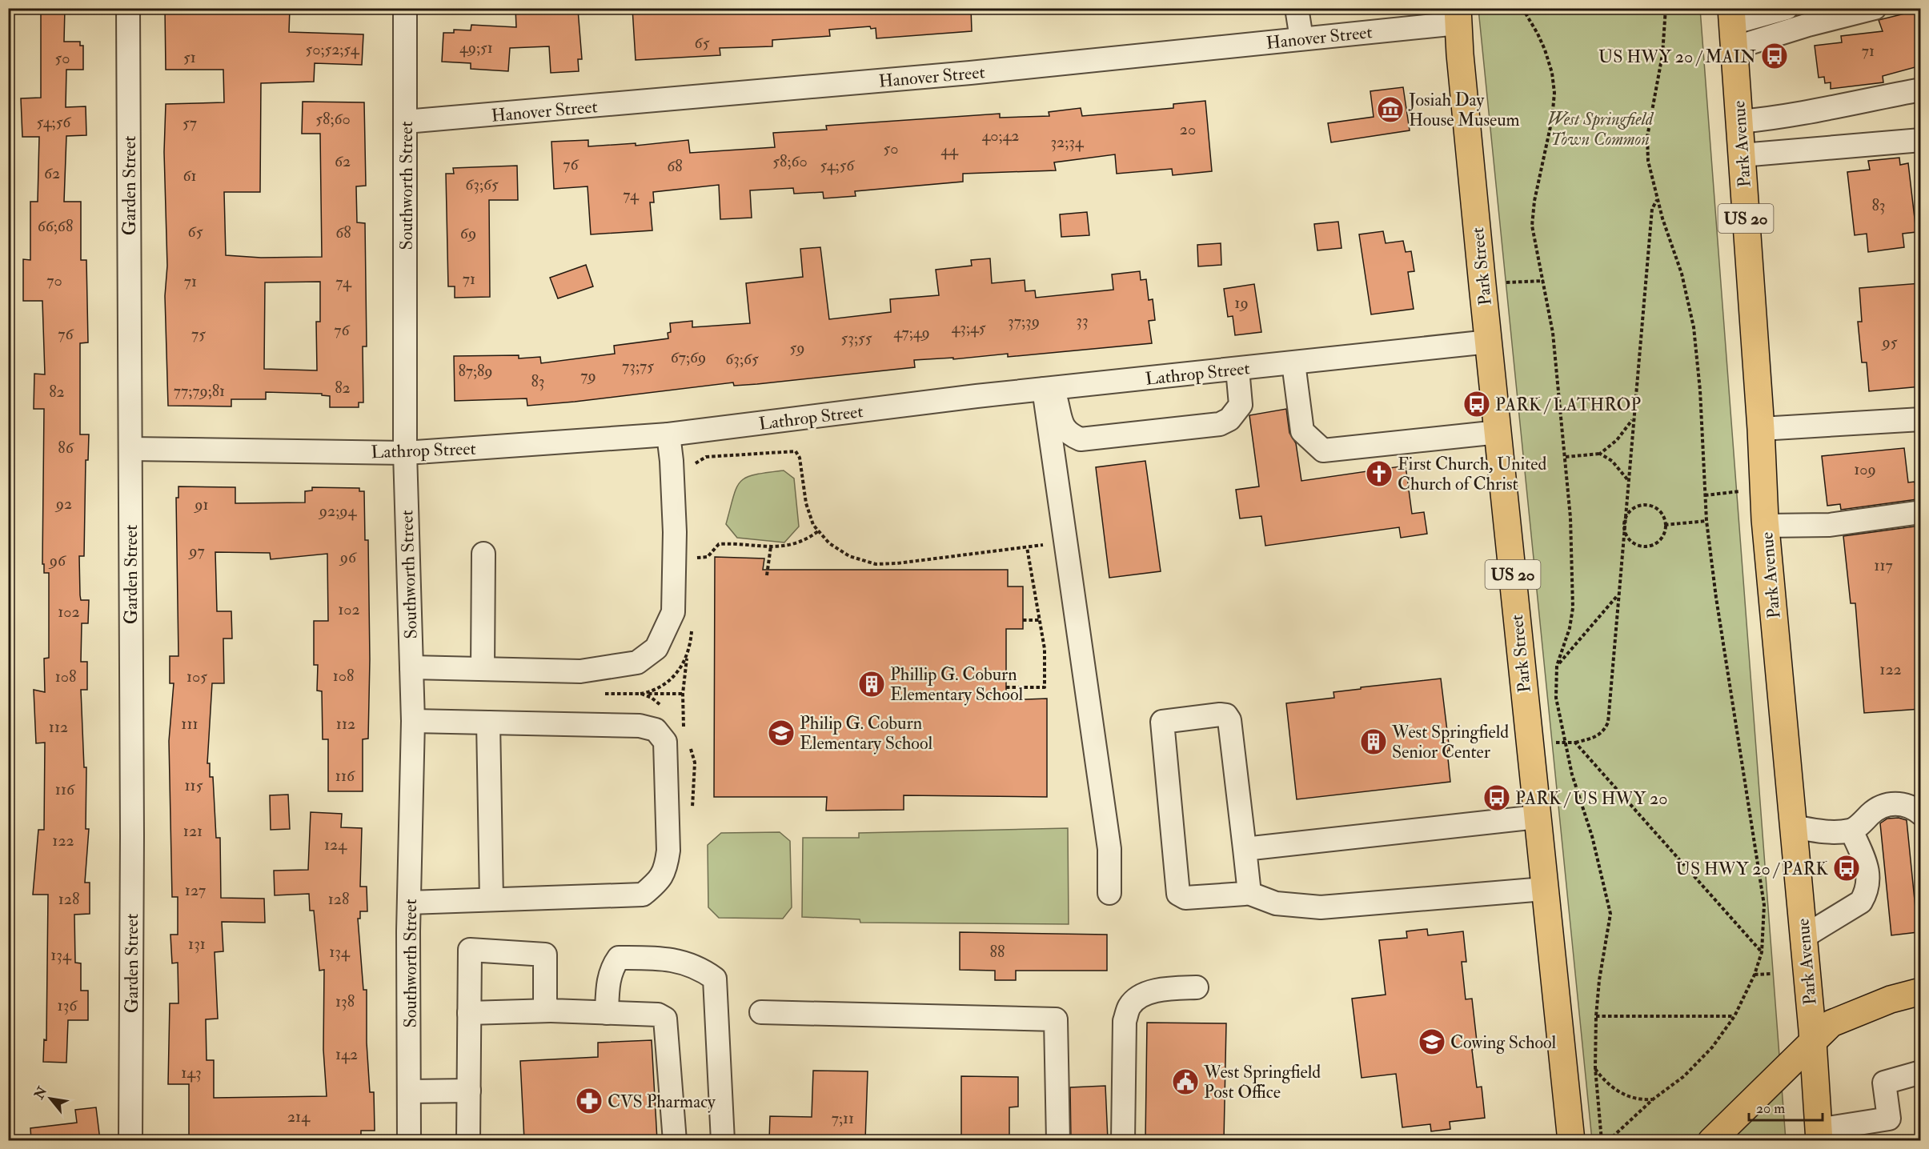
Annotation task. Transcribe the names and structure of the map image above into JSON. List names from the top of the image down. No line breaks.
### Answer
{"streets":{"main road":["Park Avenue","US 20","Park Street"],"street":["Hanover Street","Garden Street","Southworth Street","Lathrop Street"]},"crossings":[["Hanover Street","Southworth Street"],["Hanover Street","Park Street"],["Garden Street","Lathrop Street"],["Southworth Street","Lathrop Street"],["Park Street","Lathrop Street"]],"parks":["West Springfield Town Common"],"places":{"bus stop":["US HWY 20 / MAIN","PARK / LATHROP","PARK / US HWY 20","US HWY 20 / PARK"],"museum":["Josiah Day House Museum"],"church":["First Church, United Church of Christ"],"building":["Phillip G. Coburn Elementary School","West Springfield Senior Center"],"school or university":["Philip G. Coburn Elementary School","Cowing School"],"public building":["West Springfield Post Office"],"pharmacy":["CVS Pharmacy"]},"house_numbers":["65","49;51","50;52;54","71","51","50","58;60","54;56","57","20","40;42","32;34","50","44","62","58;60","76","54;56","68","62","61","63;65","74","83","66;68","65","68","69","71","70","71","74","19","33","37;39","43;45","76","47;49","76","75","53;55","95","59","67;69","63;65","73;75","87;89","79","83","82","77;79;81","82","86","109","92","91","92;94","97","96","96","117","102","102","122","108","108","105","111","112","112","116","115","116","121","122","124","127","128","128","131","134","88","134","138","136","142","143","214","7;11"],"scale_bar":"20 m","north":"top left"}
